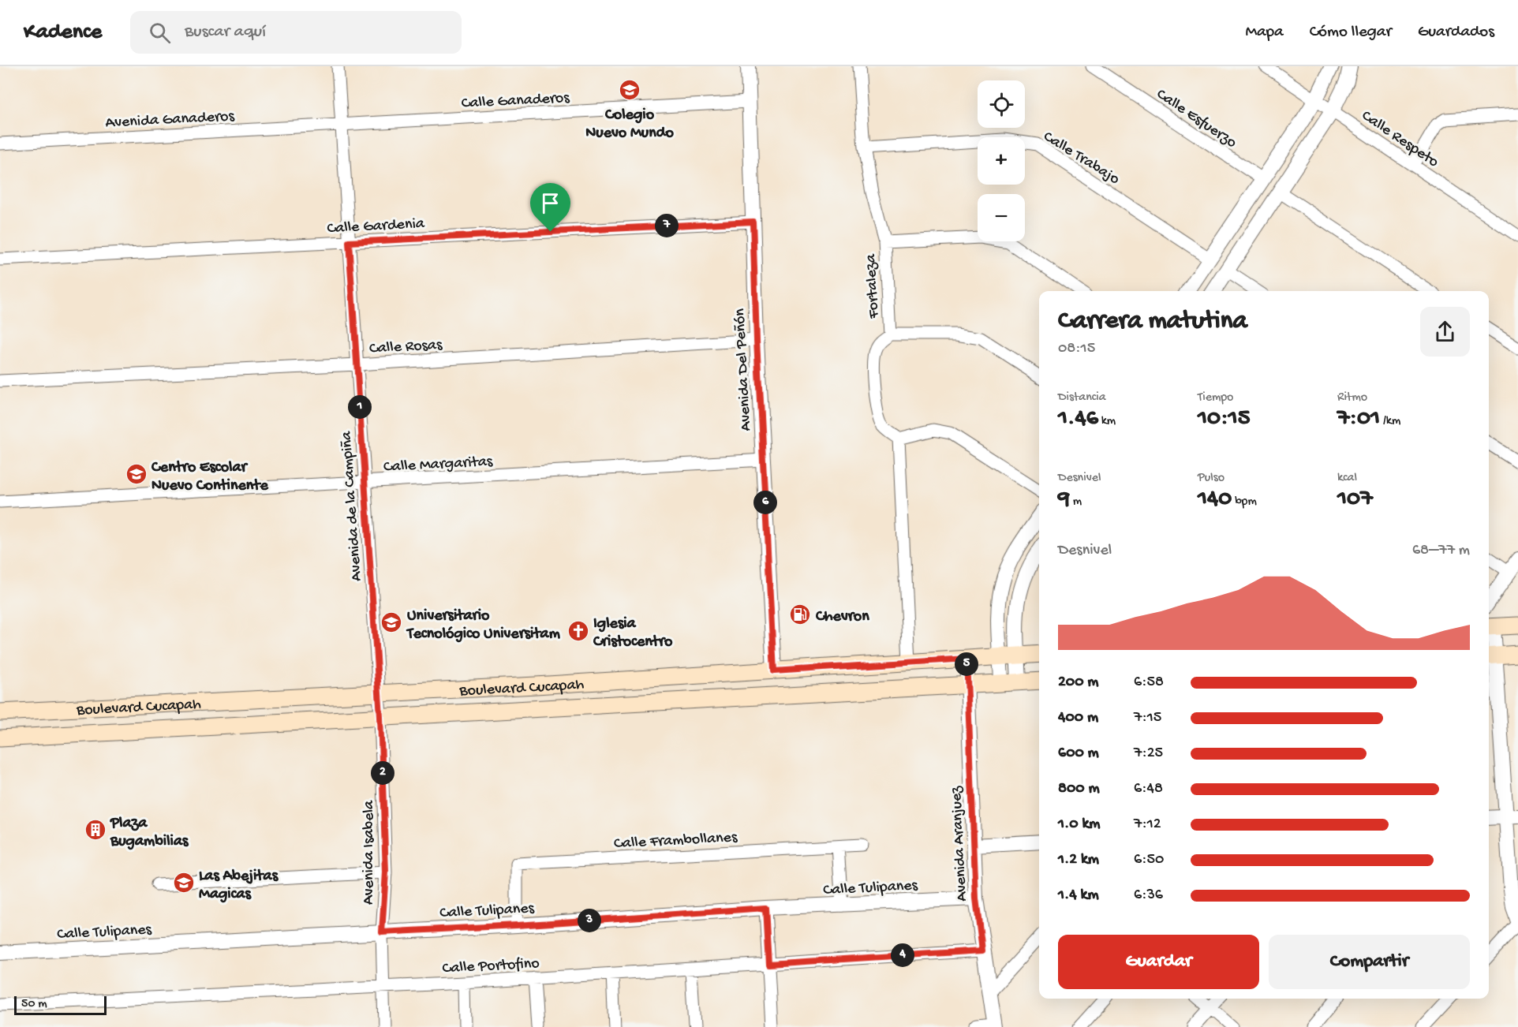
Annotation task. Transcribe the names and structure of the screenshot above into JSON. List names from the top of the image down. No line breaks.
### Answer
{"streets":{"main road":["Boulevard Cucapah"],"street":["Calle Ganaderos","Calle Esfuerzo","Avenida Ganaderos","Calle Respeto","Calle Trabajo","Calle Gardenia","Fortaleza","Calle Rosas","Avenida Del Peñón","Calle Margaritas","Avenida de la Campiña","Calle Frambollanes","Avenida Aranjuez","Avenida Isabela","Calle Tulipanes","Calle Portofino"]},"crossings":[["Calle Ganaderos","Avenida Ganaderos"],["Calle Ganaderos","Avenida Del Peñón"],["Calle Ganaderos","Avenida de la Campiña"],["Avenida Ganaderos","Avenida de la Campiña"],["Calle Trabajo","Fortaleza"],["Calle Gardenia","Avenida Del Peñón"],["Calle Gardenia","Avenida de la Campiña"],["Calle Rosas","Avenida Del Peñón"],["Calle Rosas","Avenida de la Campiña"],["Avenida Del Peñón","Calle Margaritas"],["Avenida Del Peñón","Boulevard Cucapah"],["Calle Margaritas","Avenida de la Campiña"],["Avenida de la Campiña","Boulevard Cucapah"],["Avenida de la Campiña","Avenida Isabela"],["Boulevard Cucapah","Avenida Aranjuez"],["Boulevard Cucapah","Avenida Isabela"],["Calle Frambollanes","Calle Tulipanes"],["Avenida Aranjuez","Calle Tulipanes"],["Avenida Aranjuez","Calle Portofino"],["Avenida Isabela","Calle Tulipanes"],["Avenida Isabela","Calle Portofino"]],"places":{"school or university":["Colegio Nuevo Mundo","Centro Escolar Nuevo Continente","Universitario Tecnológico Universitam","Las Abejitas Magicas"],"fuel station":["Chevron"],"church":["Iglesia Cristocentro"],"building":["Plaza Bugambilias"]},"scale_bar":"50 m","page":{"header":"Kadence","search":"Buscar aquí","nav":["Mapa","Cómo llegar","Guardados"],"map_buttons":["+","−"],"pins":["7","1","6","5","2","3","4"],"heading":["Carrera matutina","08:15"],"stats":[["Distancia","1.46 km"],["Tiempo","10:15"],["Ritmo","7:01 /km"],["Desnivel","9 m"],["Pulso","140 bpm"],["kcal","107"]],"chart":["Desnivel","68–77 m"],"list":[{"name":"200 m","note":"6:58"},{"name":"400 m","note":"7:15"},{"name":"600 m","note":"7:25"},{"name":"800 m","note":"6:48"},{"name":"1.0 km","note":"7:12"},{"name":"1.2 km","note":"6:50"},{"name":"1.4 km","note":"6:36"}],"buttons":["Guardar","Compartir"],"scale":"50 m"}}
